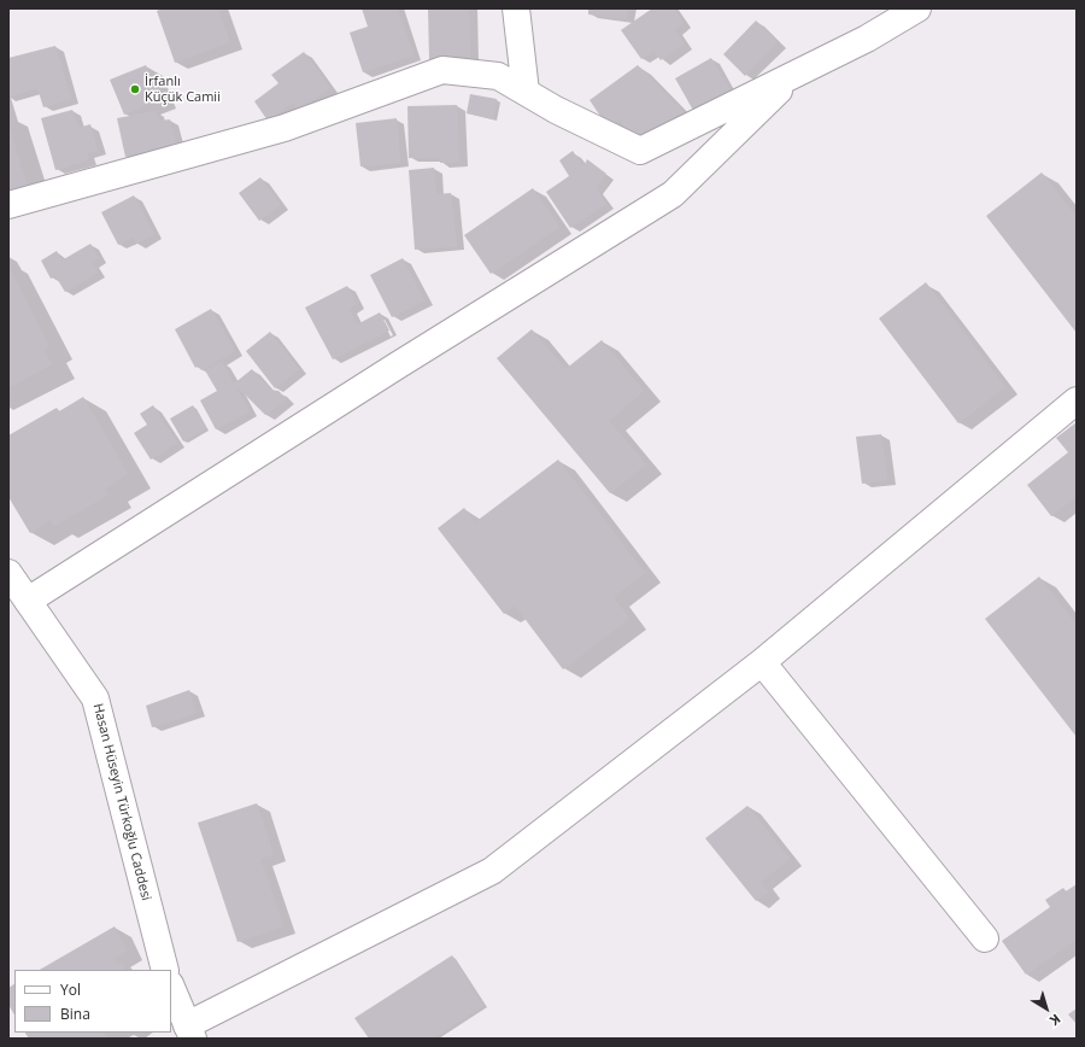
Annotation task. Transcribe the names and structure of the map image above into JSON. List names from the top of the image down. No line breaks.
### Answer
{"streets":{"street":["Hasan Hüseyin Türkoğlu Caddesi"]},"places":["İrfanlı Küçük Camii"],"legend":["Yol","Bina"],"north":"bottom right"}
